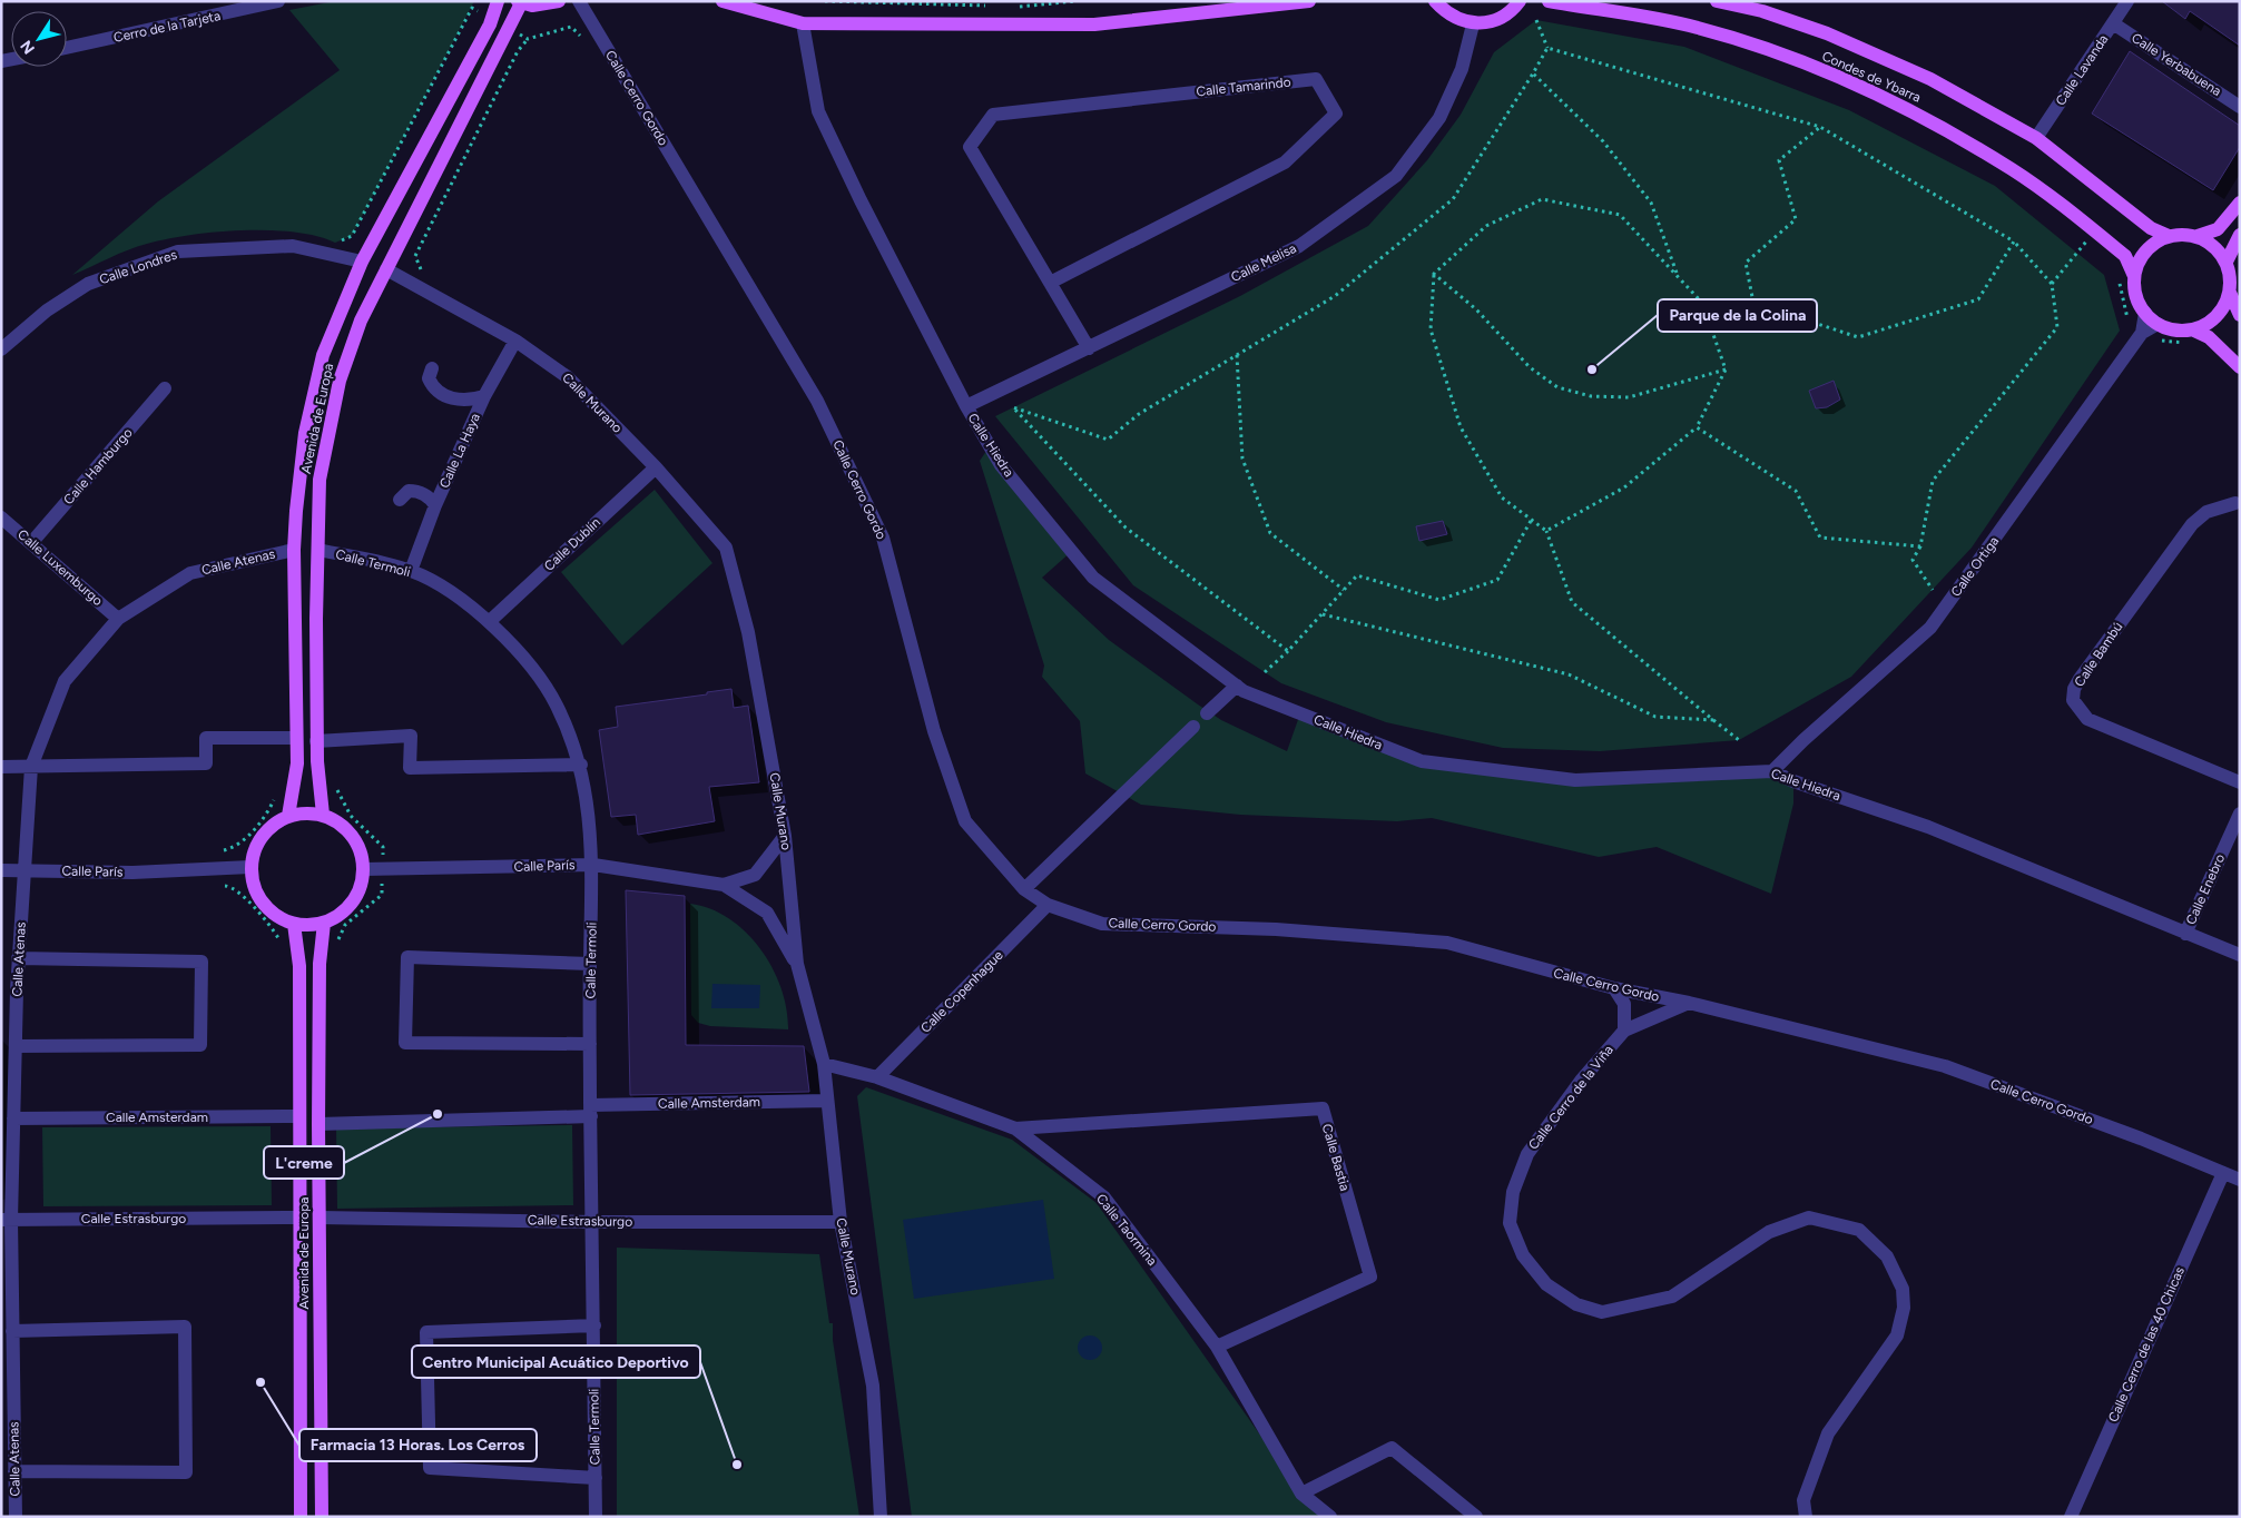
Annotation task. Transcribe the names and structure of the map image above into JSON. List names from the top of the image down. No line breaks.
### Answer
{"streets":{"main road":["Condes de Ybarra","Avenida de Europa"],"street":["Cerro de la Tarjeta","Calle Yerbabuena","Calle Lavanda","Calle Tamarindo","Calle Cerro Gordo","Calle Melisa","Calle Londres","Calle Murano","Calle Hiedra","Calle La Haya","Calle Hamburgo","Calle Dublin","Calle Atenas","Calle Termoli","Calle Ortiga","Calle Luxemburgo","Calle Bambú","Calle París","Calle Enebro","Calle Copenhague","Calle Cerro de la Viña","Calle Amsterdam","Calle Bastia","Calle Estrasburgo","Calle Taormina","Calle Cerro de las 40 Chicas"]},"crossings":[["Calle Yerbabuena","Calle Lavanda"],["Calle Lavanda","Condes de Ybarra"],["Condes de Ybarra","Calle Ortiga"],["Calle Tamarindo","Calle Melisa"],["Calle Cerro Gordo","Calle Copenhague"],["Calle Cerro Gordo","Calle Cerro de la Viña"],["Calle Cerro Gordo","Calle Cerro de las 40 Chicas"],["Calle Melisa","Calle Hiedra"],["Calle Murano","Avenida de Europa"],["Calle Murano","Calle La Haya"],["Calle Murano","Calle Dublin"],["Calle Murano","Calle París"],["Calle Murano","Calle Amsterdam"],["Calle Murano","Calle Estrasburgo"],["Calle Murano","Calle Taormina"],["Avenida de Europa","Calle Termoli"],["Avenida de Europa","Calle París"],["Avenida de Europa","Calle Amsterdam"],["Avenida de Europa","Calle Estrasburgo"],["Calle Hiedra","Calle Ortiga"],["Calle Hiedra","Calle Enebro"],["Calle La Haya","Calle Termoli"],["Calle Hamburgo","Calle Luxemburgo"],["Calle Dublin","Calle Termoli"],["Calle Atenas","Calle Luxemburgo"],["Calle Atenas","Calle París"],["Calle Atenas","Calle Amsterdam"],["Calle Atenas","Calle Estrasburgo"],["Calle Termoli","Calle París"],["Calle Termoli","Calle Amsterdam"],["Calle Termoli","Calle Estrasburgo"],["Calle Copenhague","Calle Taormina"],["Calle Bastia","Calle Taormina"]],"places":["Parque de la Colina","L'creme","Farmacia 13 Horas. Los Cerros","Centro Municipal Acuático Deportivo"],"north":"bottom left"}
